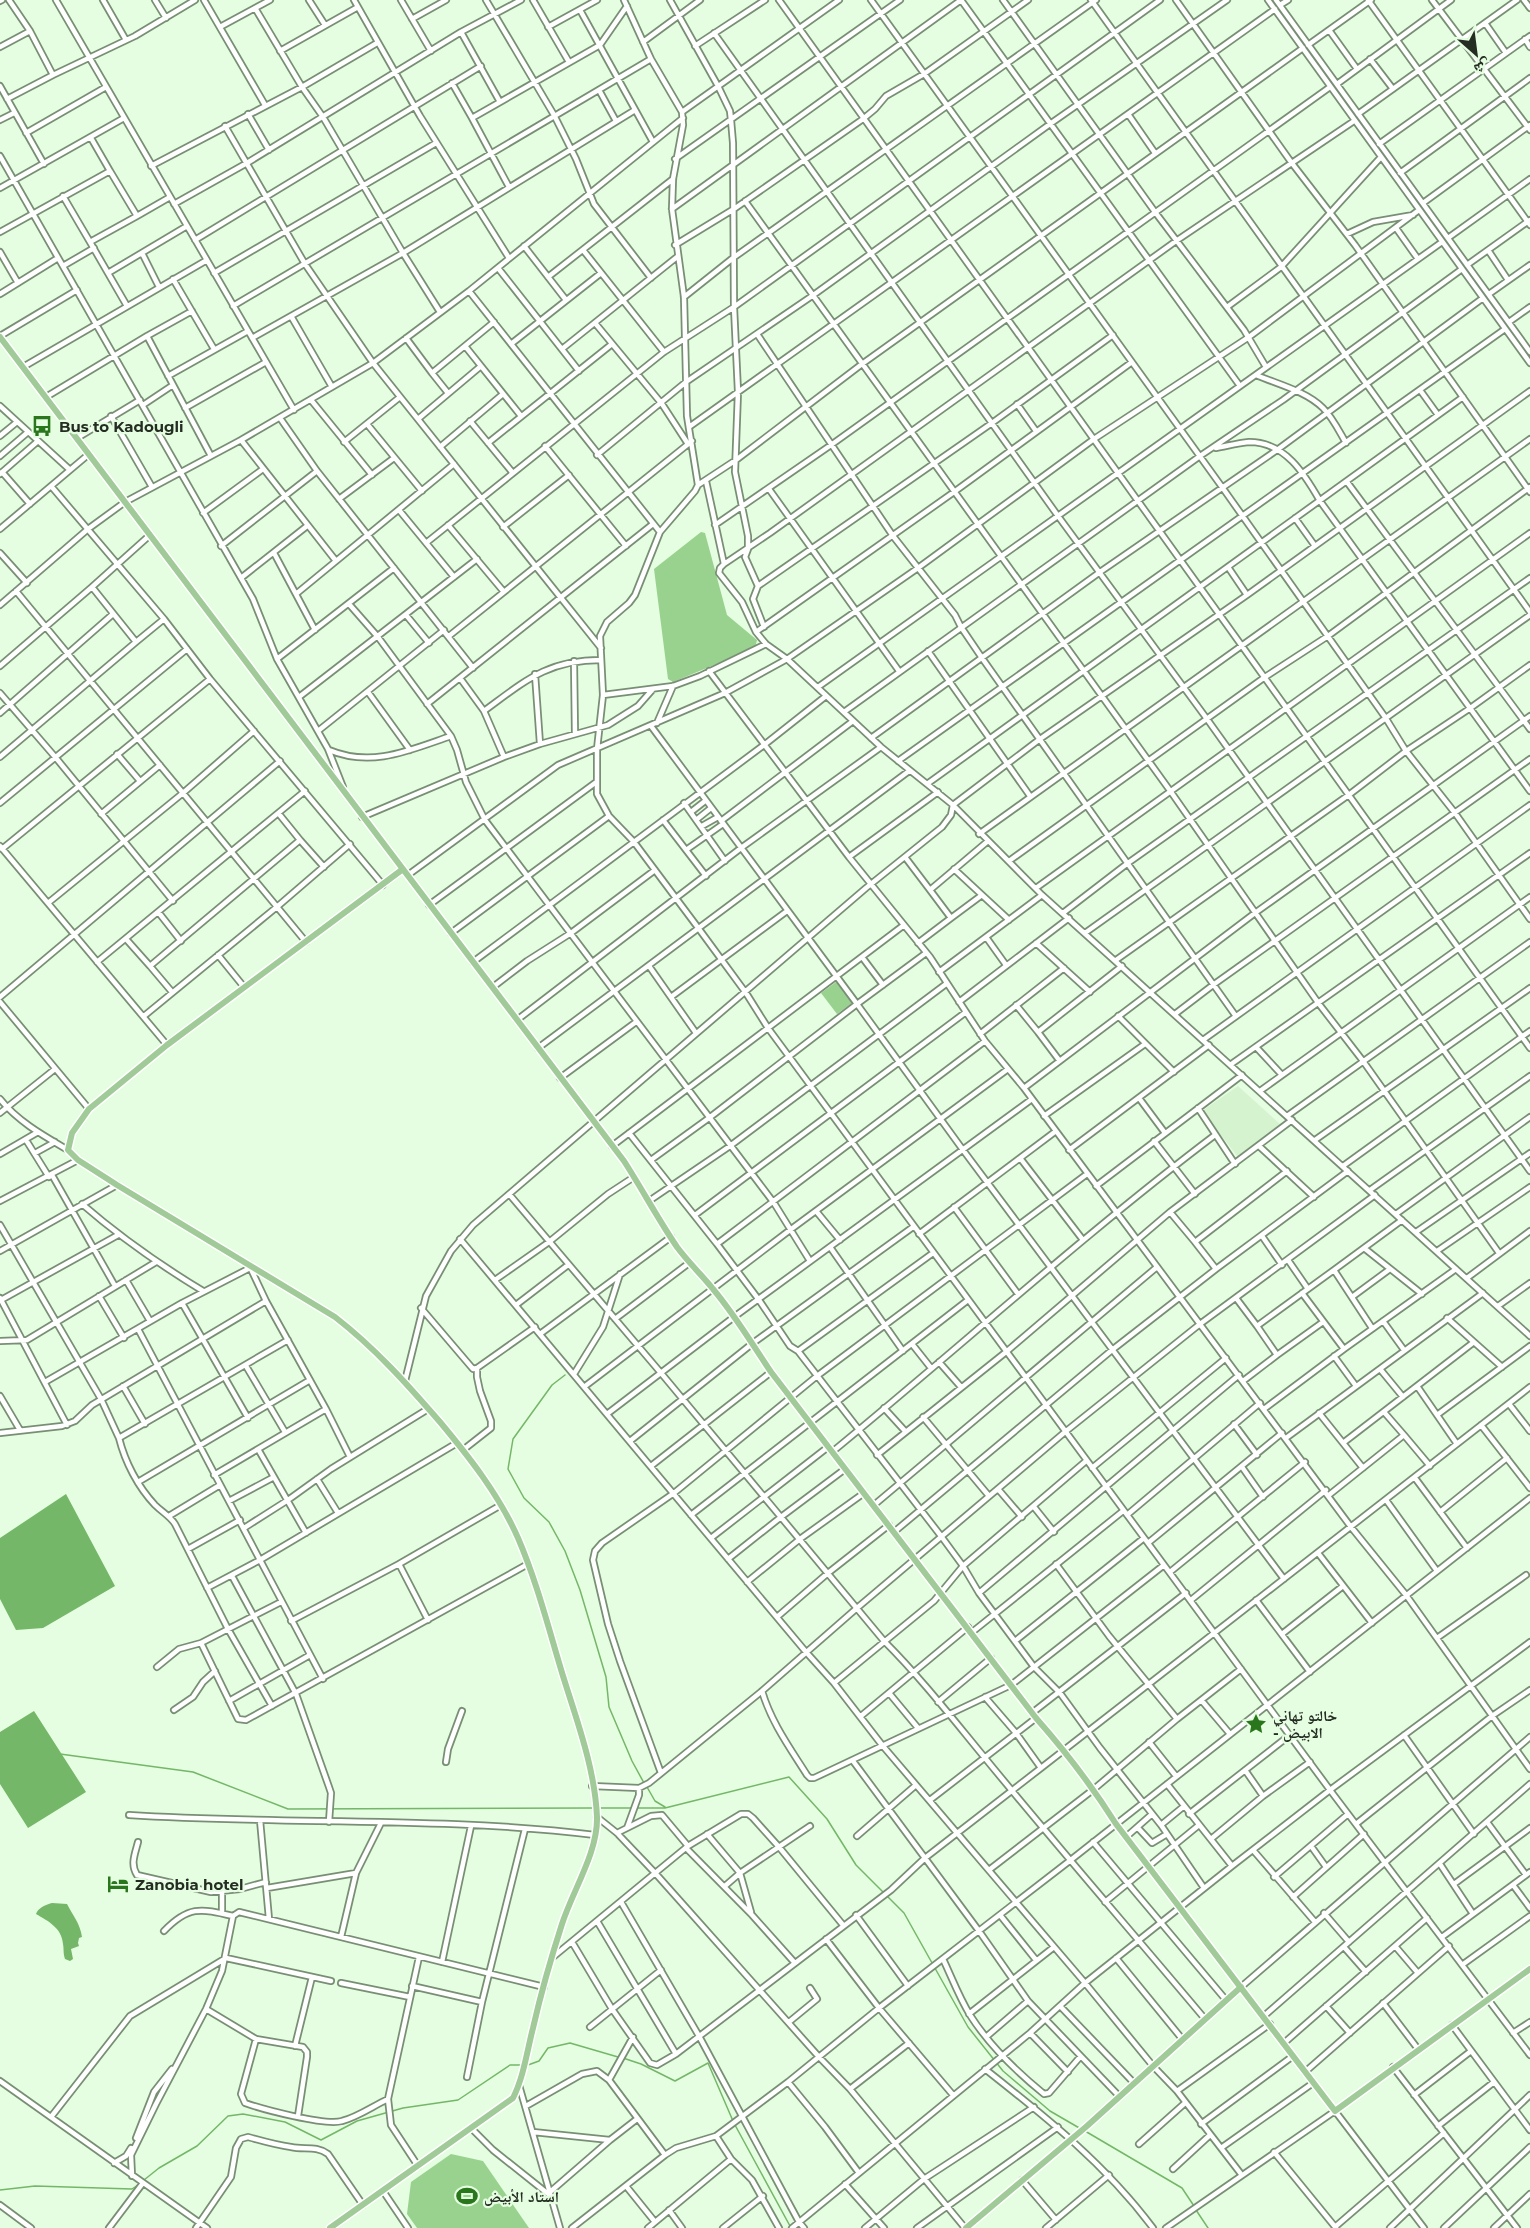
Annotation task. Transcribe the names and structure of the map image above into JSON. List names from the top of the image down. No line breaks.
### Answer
{"places":{"bus stop":["Bus to Kadougli"],"place":["خالتو تهاني - الابيض"],"hotel":["Zanobia hotel"],"sports":["استاد الأبيض"]},"north":"bottom right"}
